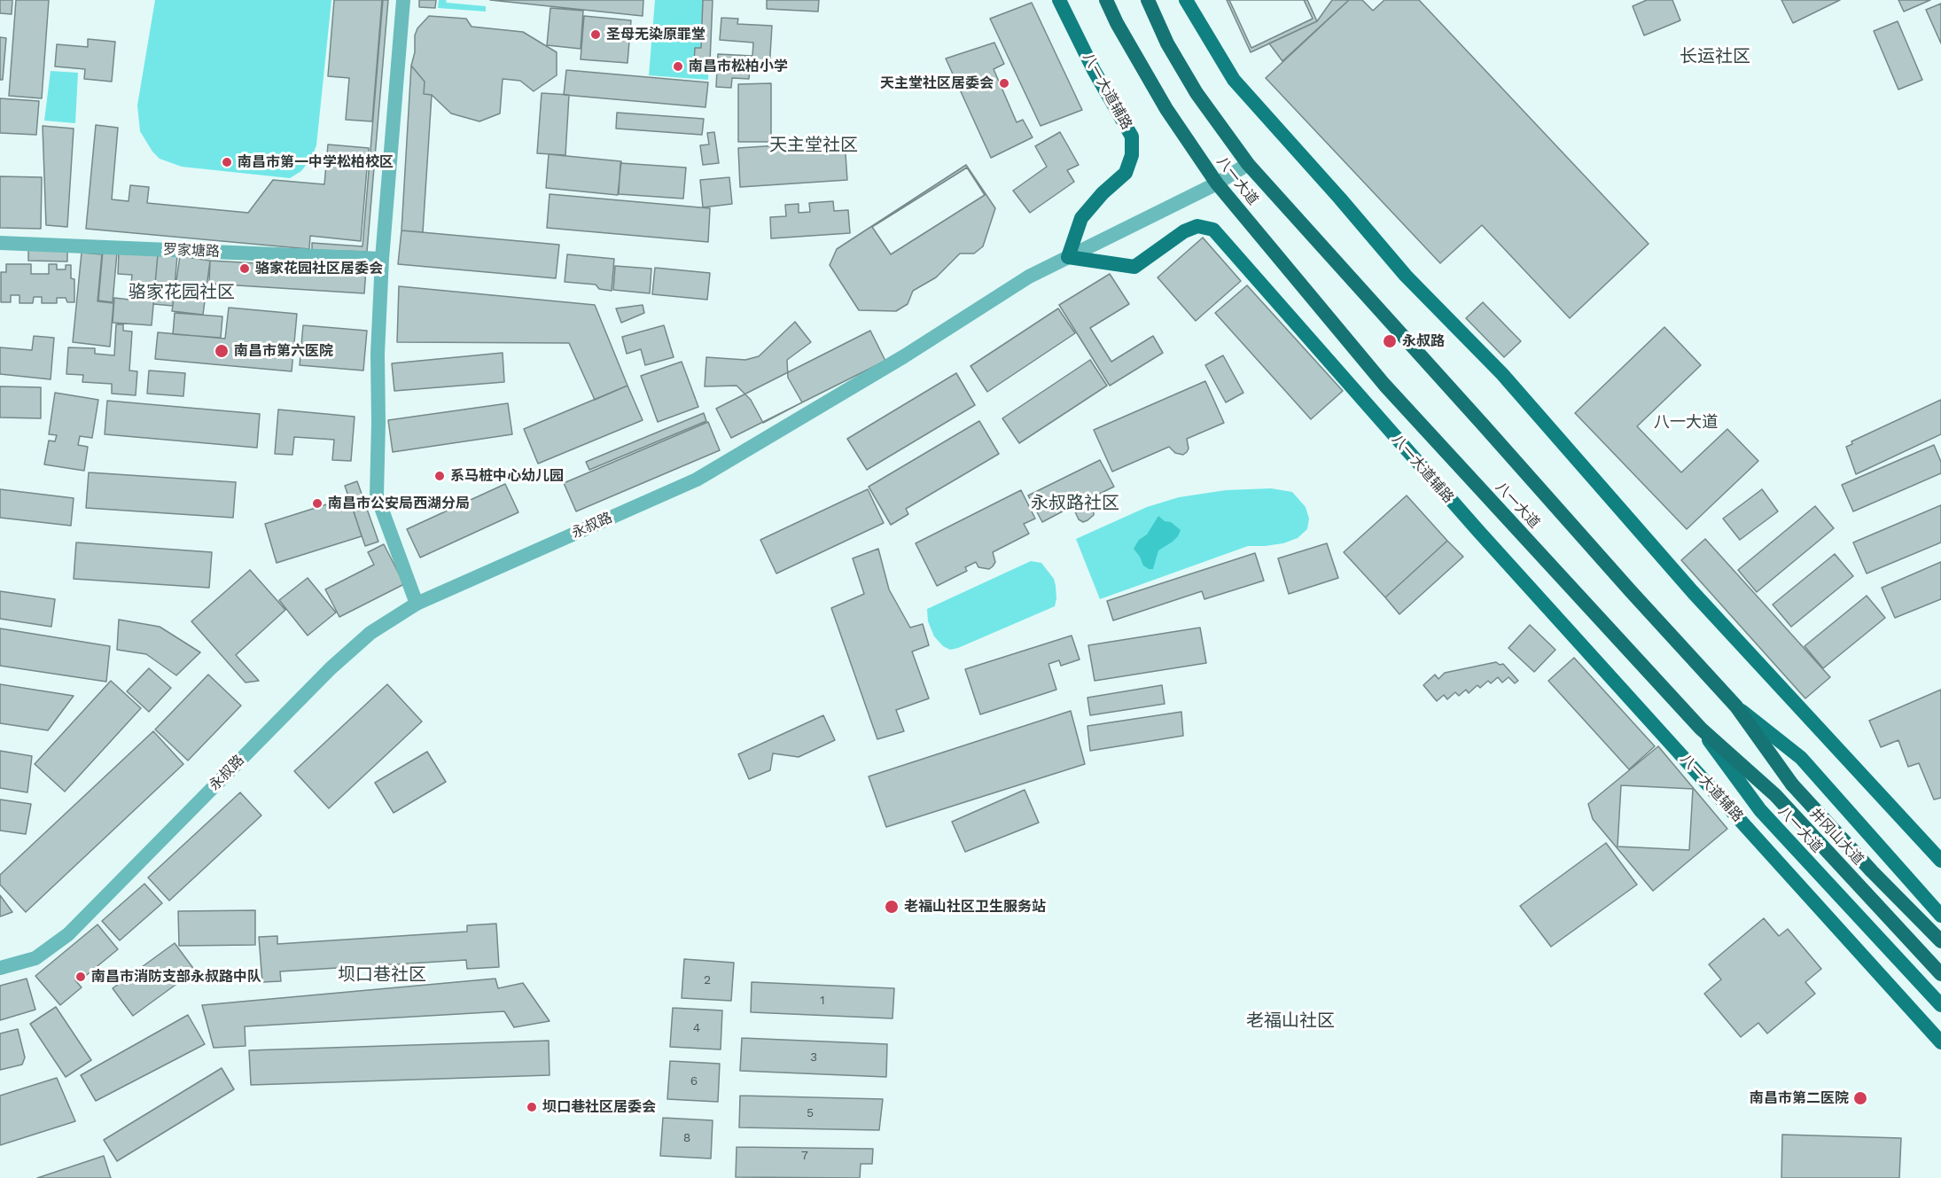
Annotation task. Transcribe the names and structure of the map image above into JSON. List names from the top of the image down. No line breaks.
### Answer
{"streets":{"highway":["八一大道","井冈山大道"],"main road":["八一大道辅路"],"street":["罗家塘路","永叔路"]},"crossings":[["八一大道辅路","永叔路"],["八一大道","永叔路"],["八一大道","井冈山大道"]],"districts":["长运社区","天主堂社区","骆家花园社区","八一大道","永叔路社区","坝口巷社区","老福山社区"],"places":["圣母无染原罪堂","南昌市松柏小学","天主堂社区居委会","南昌市第一中学松柏校区","骆家花园社区居委会","永叔路","南昌市第六医院","系马桩中心幼儿园","南昌市公安局西湖分局","老福山社区卫生服务站","南昌市消防支部永叔路中队","南昌市第二医院","坝口巷社区居委会"],"house_numbers":["2","1","4","3","6","5","8","7"]}
